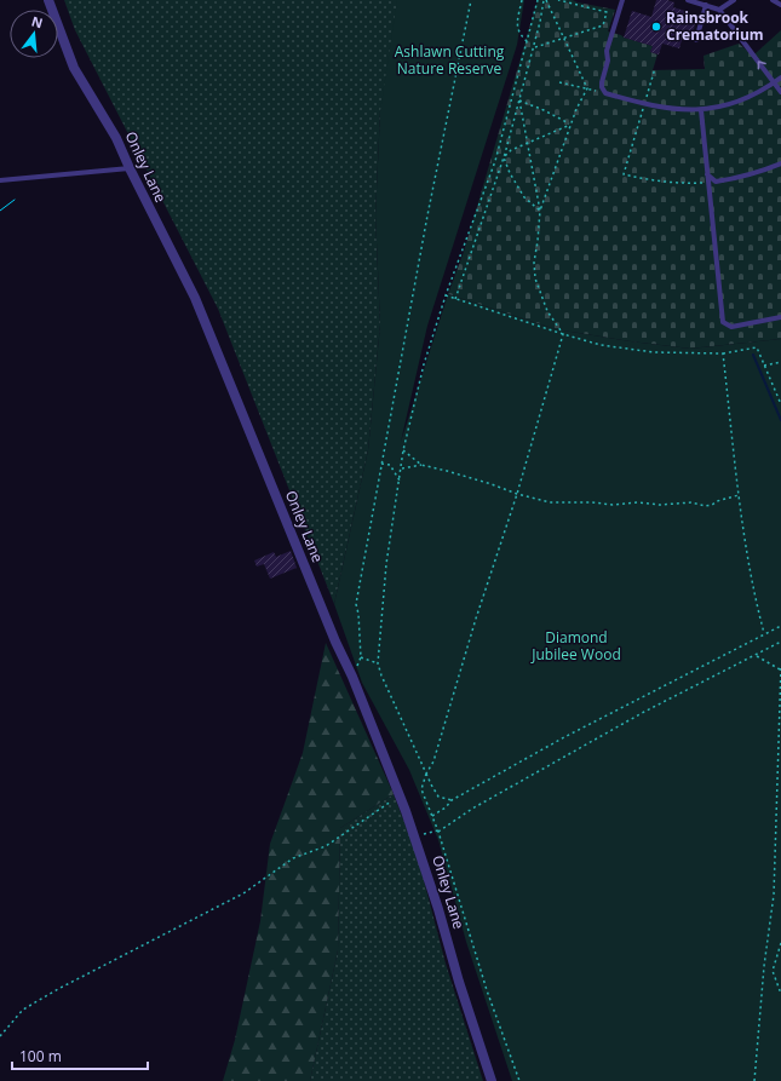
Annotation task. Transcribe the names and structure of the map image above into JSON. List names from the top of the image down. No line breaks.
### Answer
{"streets":{"street":["Onley Lane"]},"parks":["Ashlawn Cutting Nature Reserve","Diamond Jubilee Wood"],"places":["Rainsbrook Crematorium"],"scale_bar":"100 m","north":"top"}
